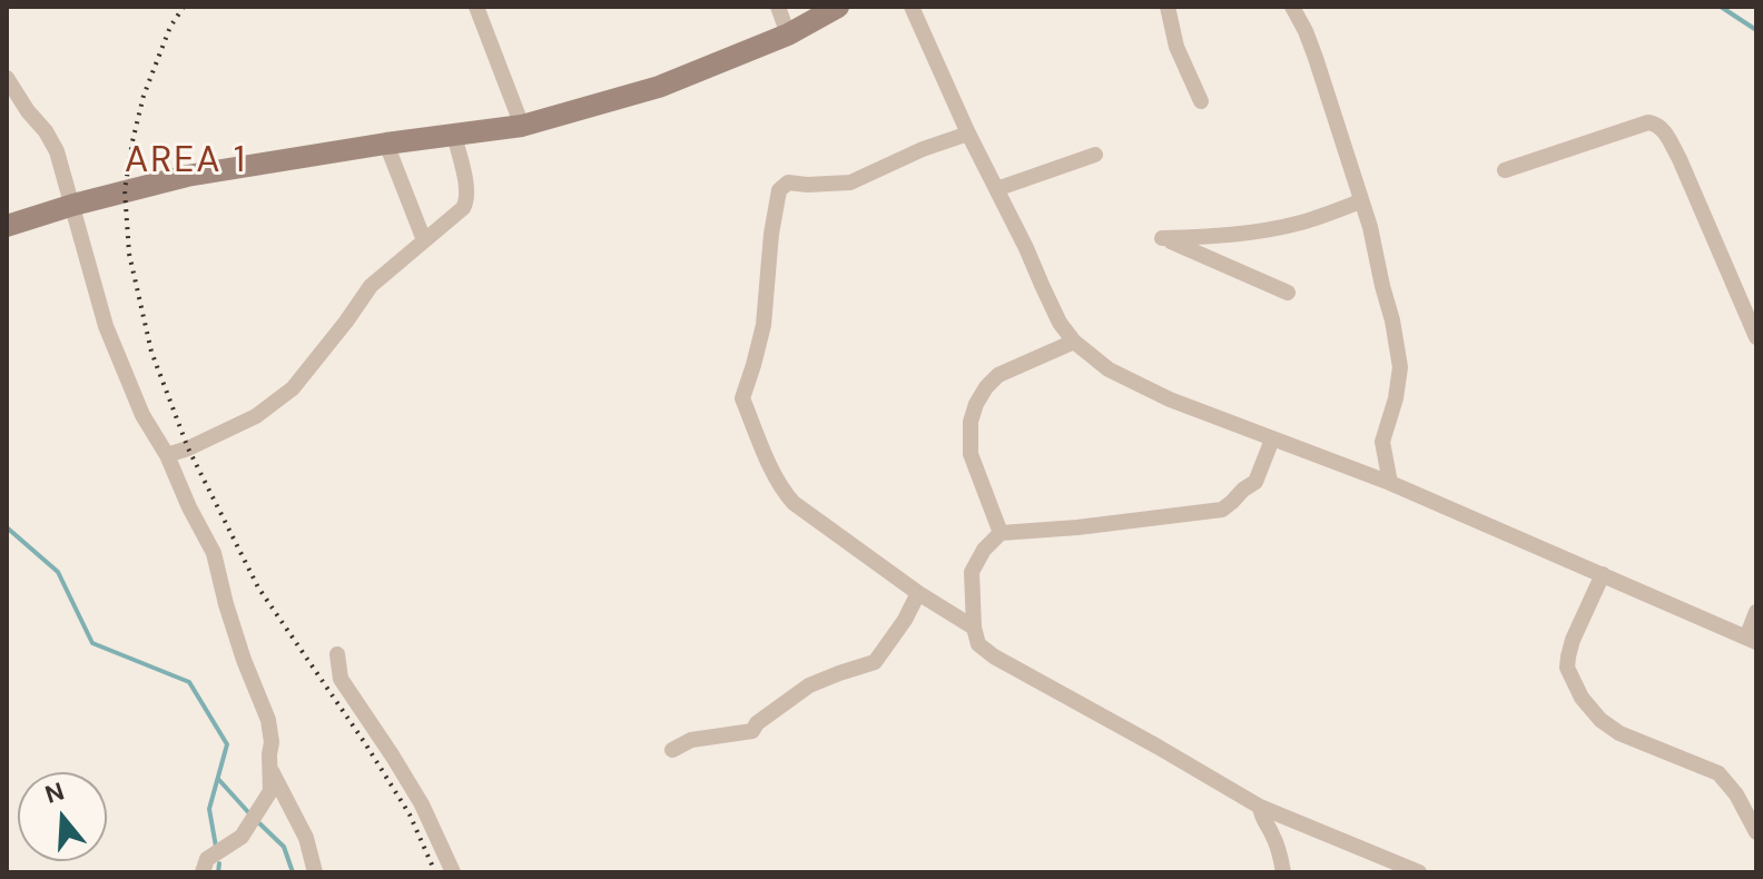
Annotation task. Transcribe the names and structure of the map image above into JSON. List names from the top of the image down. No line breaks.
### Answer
{"districts":["AREA 1"],"north":"top"}
